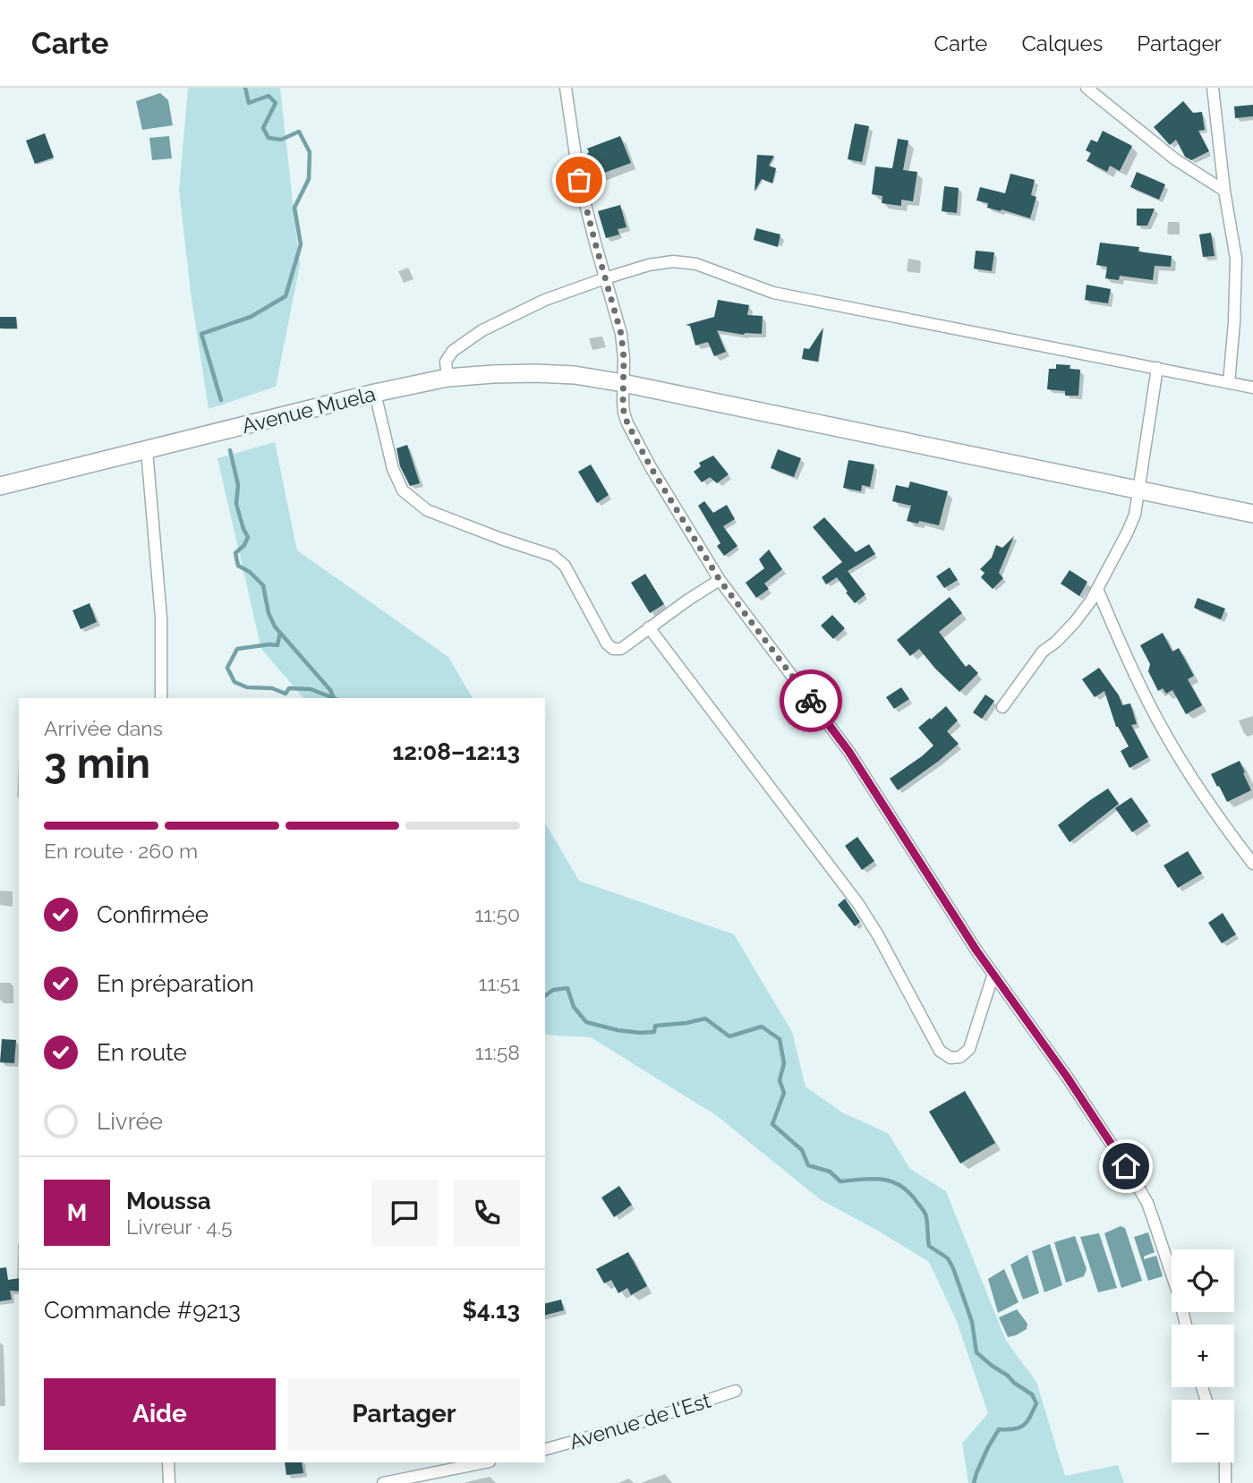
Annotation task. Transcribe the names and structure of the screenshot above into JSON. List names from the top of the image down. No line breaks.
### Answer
{"streets":{"street":["Avenue Muela","Avenue de l'Est"]},"page":{"header":"Carte","nav":["Carte","Calques","Partager"],"heading":["3 min","Arrivée dans","12:08–12:13"],"panel":["Moussa","Livreur · 4.5","Commande #9213","$4.13"],"bar":"En route · 260 m","list":[["Confirmée","11:50"],["En préparation","11:51"],["En route","11:58"],"Livrée"],"round":"M","map_buttons":["+","−"],"buttons":["Aide","Partager"]}}
